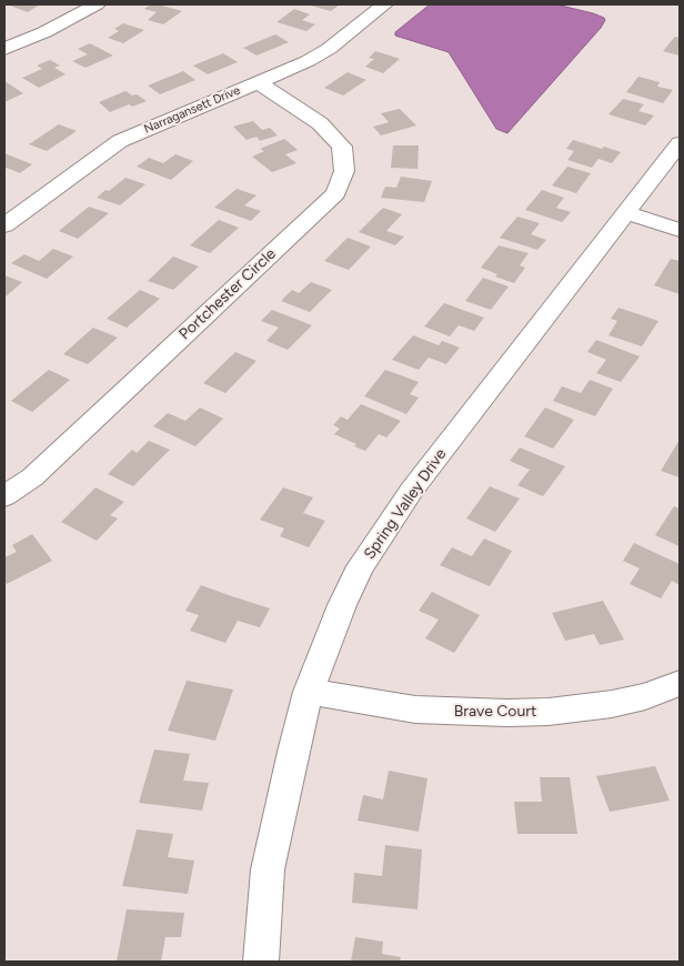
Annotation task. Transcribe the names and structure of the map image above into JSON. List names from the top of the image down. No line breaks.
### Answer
{"streets":{"street":["Narragansett Drive","Portchester Circle","Spring Valley Drive","Brave Court"]},"crossings":[["Narragansett Drive","Portchester Circle"],["Spring Valley Drive","Brave Court"]]}
